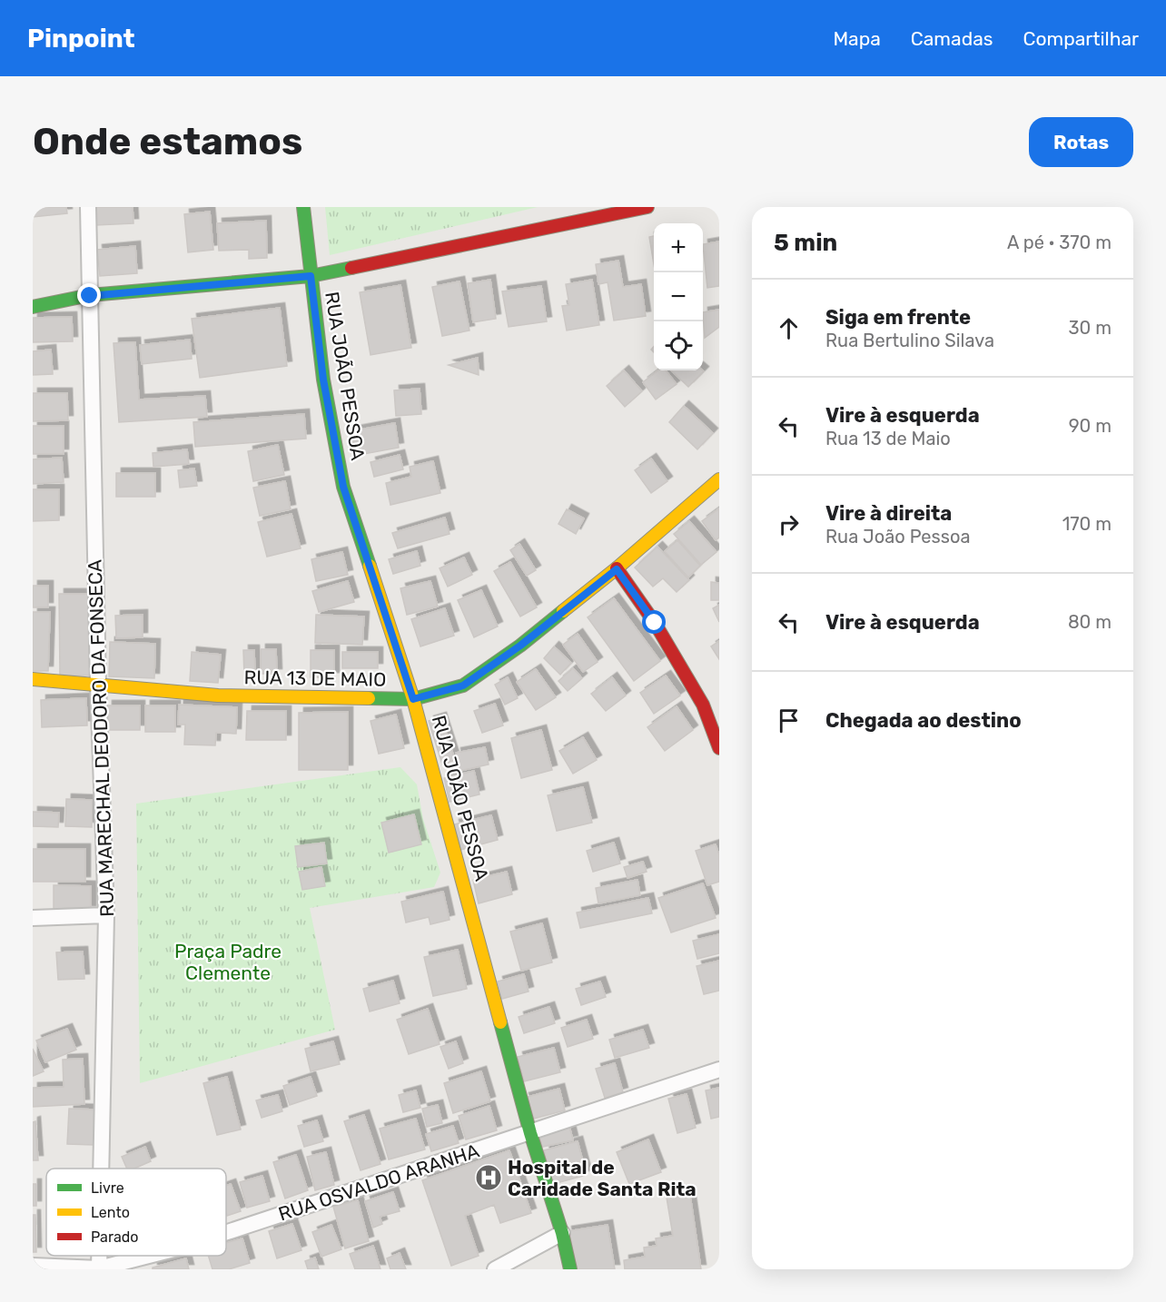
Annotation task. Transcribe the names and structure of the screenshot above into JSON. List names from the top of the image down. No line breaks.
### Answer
{"streets":{"main road":["RUA JOÃO PESSOA","RUA 13 DE MAIO"],"street":["RUA MARECHAL DEODORO DA FONSECA","RUA OSVALDO ARANHA"]},"crossings":[["RUA JOÃO PESSOA","RUA 13 DE MAIO"],["RUA JOÃO PESSOA","RUA OSVALDO ARANHA"],["RUA 13 DE MAIO","RUA MARECHAL DEODORO DA FONSECA"]],"parks":["Praça Padre Clemente"],"places":{"hospital":["Hospital de Caridade Santa Rita"]},"legend":["Livre","Lento","Parado"],"page":{"header":"Pinpoint","nav":["Mapa","Camadas","Compartilhar"],"buttons":"Rotas","title":"Onde estamos","heading":["5 min","A pé · 370 m"],"map_buttons":["+","−"],"list":[["Siga em frente","Rua Bertulino Silava","30 m"],["Vire à esquerda","Rua 13 de Maio","90 m"],["Vire à direita","Rua João Pessoa","170 m"],["Vire à esquerda","80 m"],"Chegada ao destino"]}}
